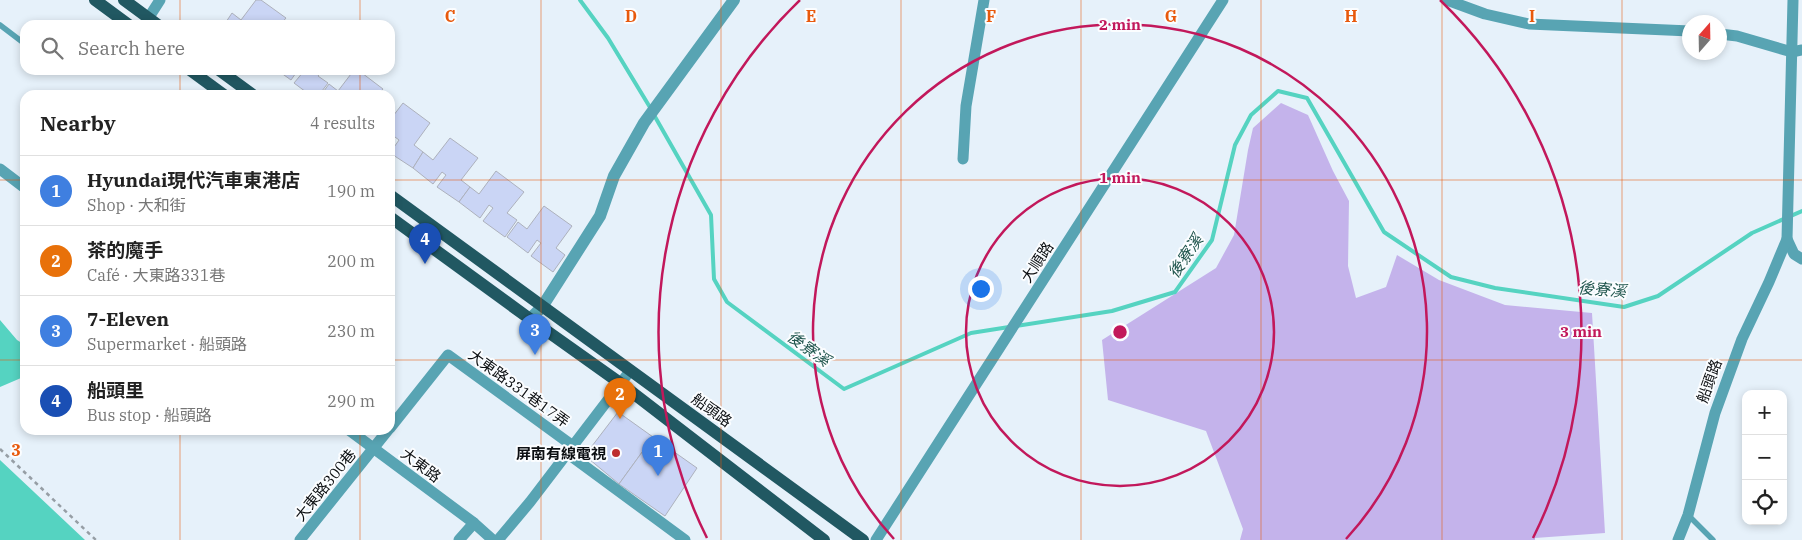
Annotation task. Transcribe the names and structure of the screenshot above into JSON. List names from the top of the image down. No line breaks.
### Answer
{"streets":{"main road":["船頭路"],"street":["大順路","大東路331巷17弄","大東路","大東路300巷"]},"crossings":[["大東路331巷17弄","大東路300巷"],["大東路","大東路300巷"]],"water":["後寮溪"],"places":["屏南有線電視"],"north":"top","page":{"search":"Search here","heading":["Nearby","4 results"],"list":[{"mark":"1","name":"Hyundai現代汽車東港店","note":"Shop · 大和街","value":"190 m"},{"mark":"2","name":"茶的魔手","note":"Café · 大東路331巷","value":"200 m"},{"mark":"3","name":"7-Eleven","note":"Supermarket · 船頭路","value":"230 m"},{"mark":"4","name":"船頭里","note":"Bus stop · 船頭路","value":"290 m"}],"pins":["4","3","2","1"],"map_buttons":["+","−"]},"grid":{"columns":["C","D","E","F","G","H","I"],"rows":["3"]},"rings":["2 min","1 min","3 min"]}
